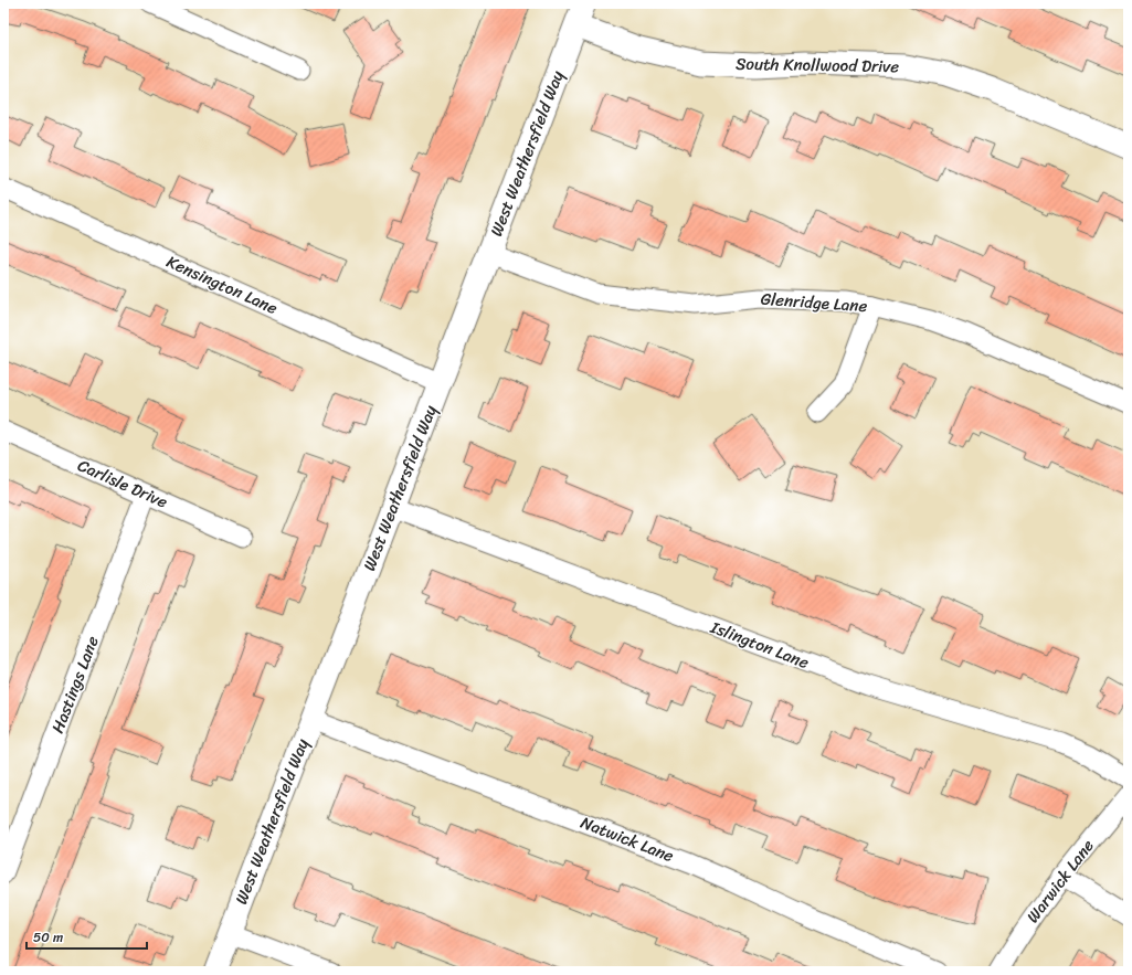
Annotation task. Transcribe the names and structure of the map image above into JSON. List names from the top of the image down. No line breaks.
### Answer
{"streets":{"street":["South Knollwood Drive","West Weathersfield Way","Kensington Lane","Glenridge Lane","Carlisle Drive","Islington Lane","Hastings Lane","Natwick Lane","Warwick Lane"]},"crossings":[["South Knollwood Drive","West Weathersfield Way"],["West Weathersfield Way","Kensington Lane"],["West Weathersfield Way","Glenridge Lane"],["West Weathersfield Way","Islington Lane"],["West Weathersfield Way","Natwick Lane"],["Carlisle Drive","Hastings Lane"]],"scale_bar":"50 m"}
